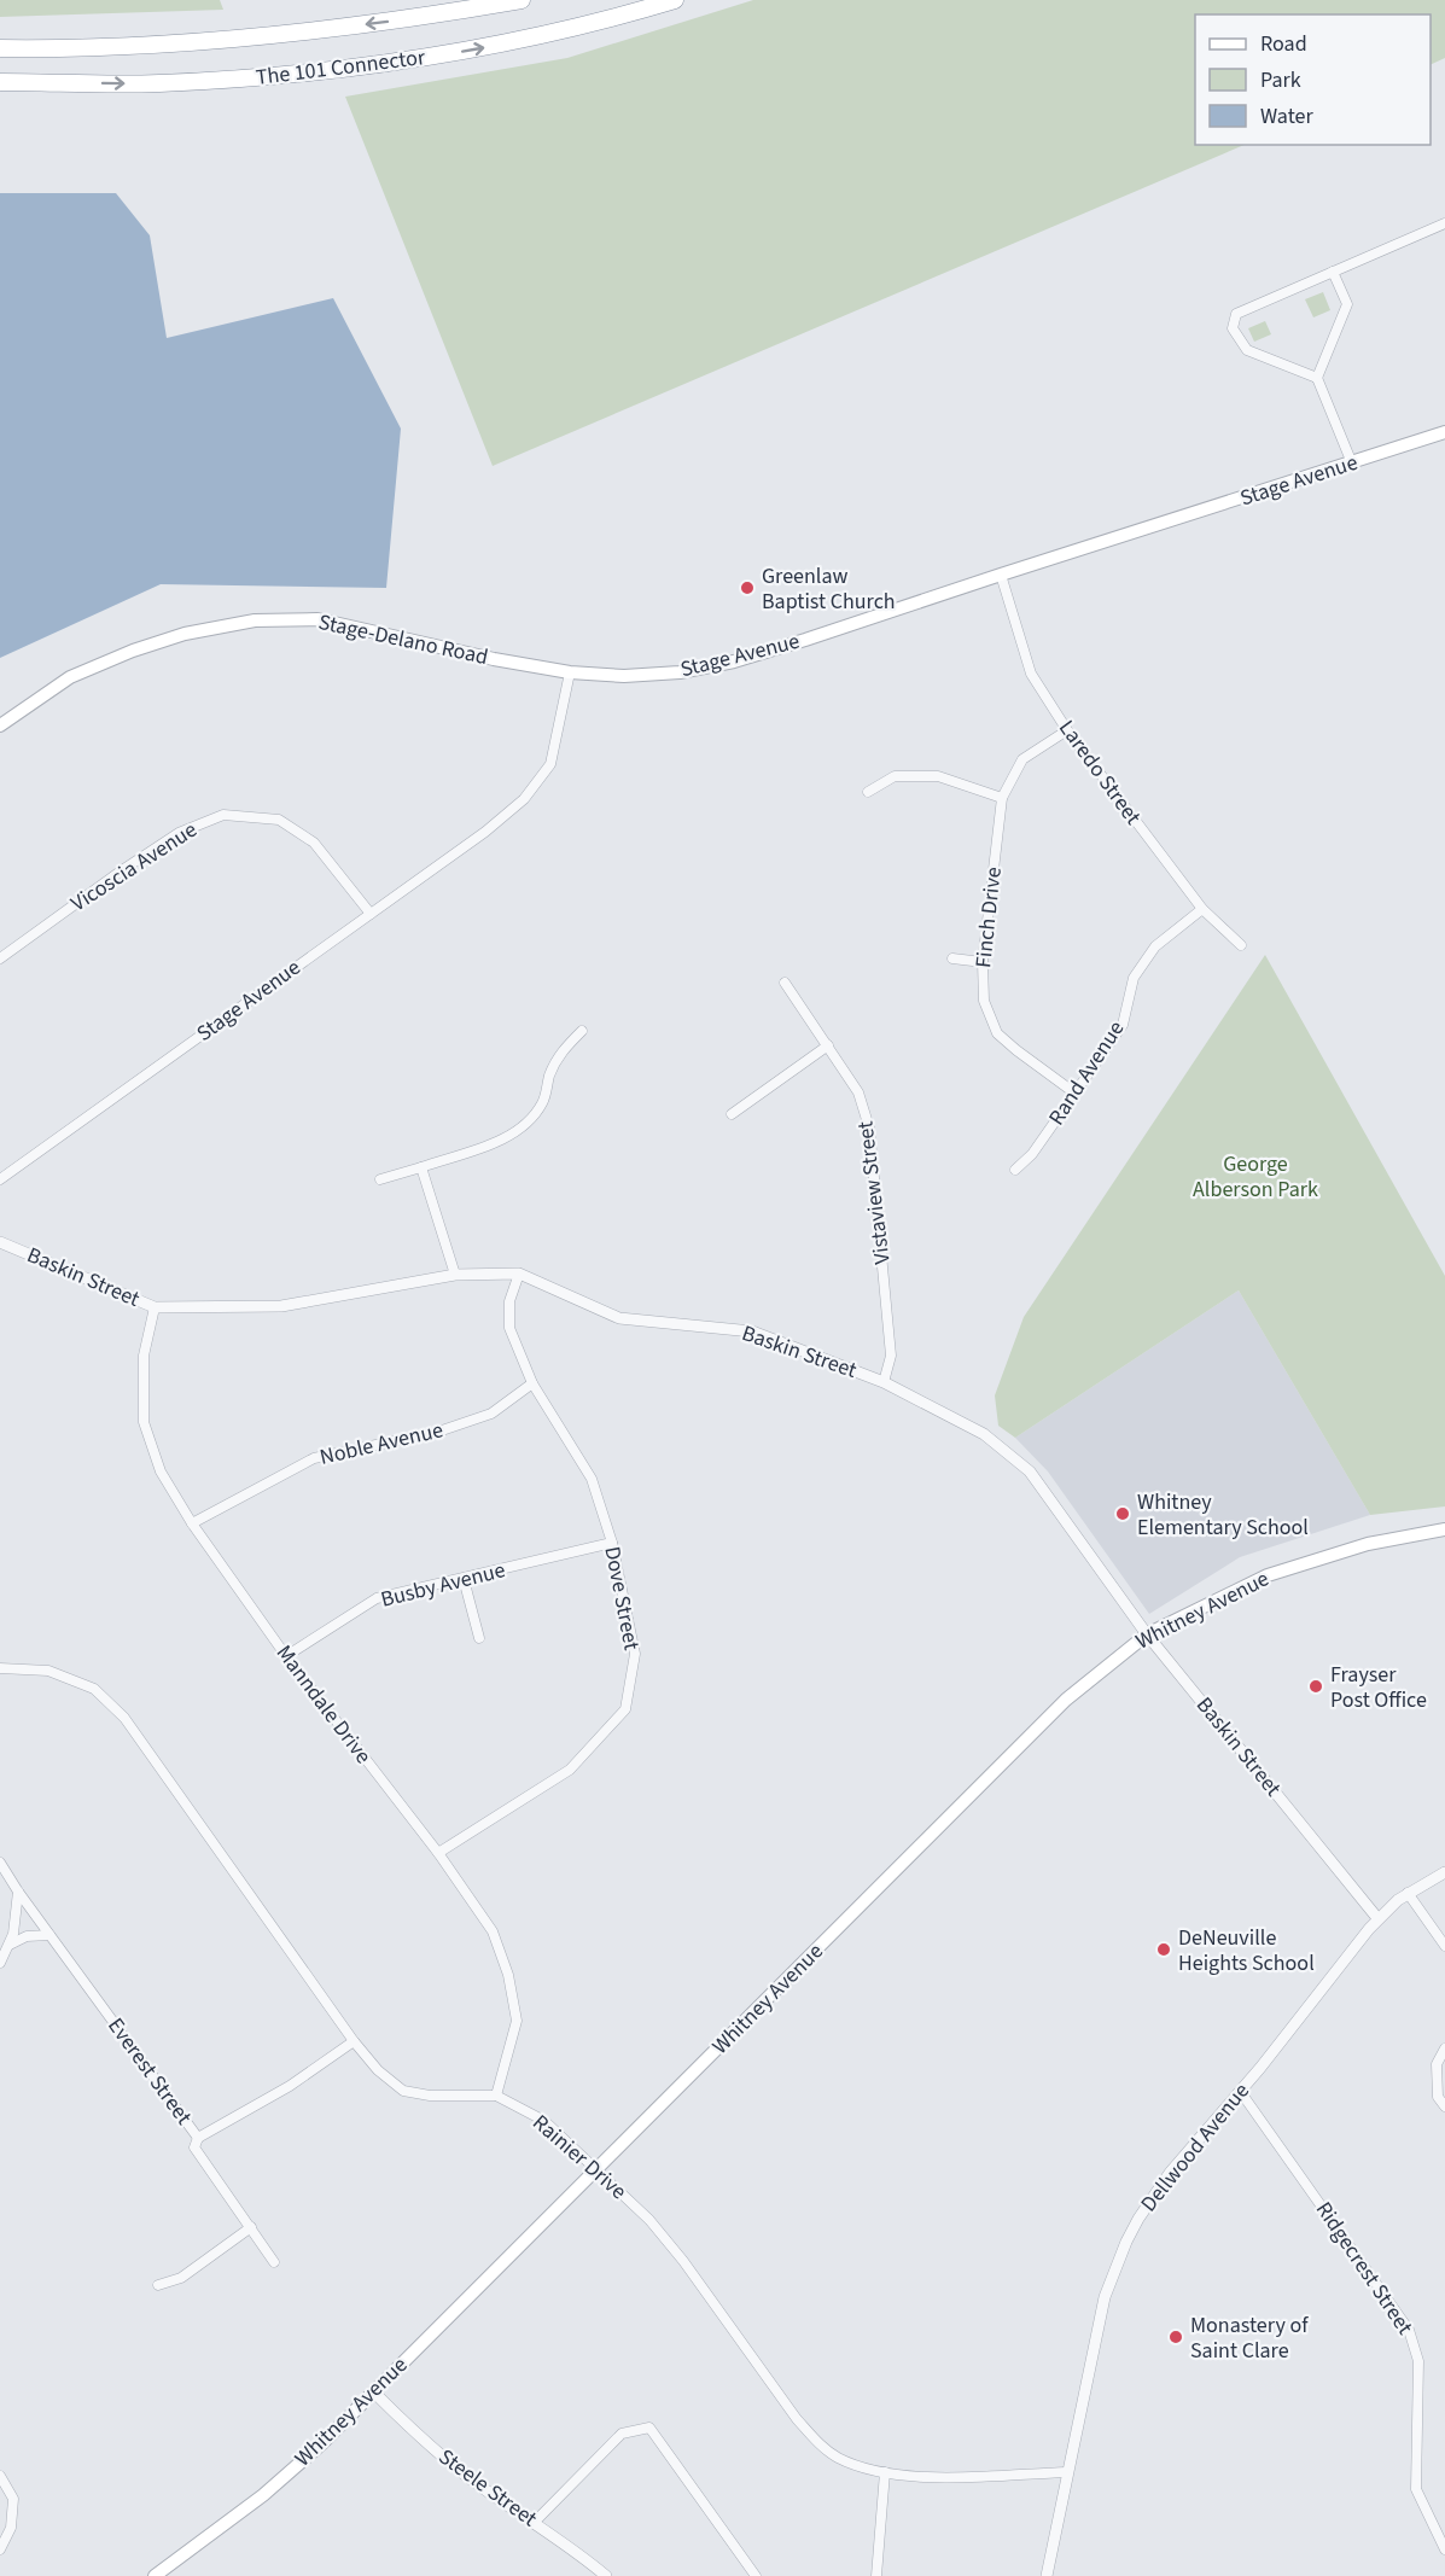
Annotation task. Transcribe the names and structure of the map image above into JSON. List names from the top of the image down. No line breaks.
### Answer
{"streets":{"highway":["The 101 Connector"],"main road":["Stage Avenue","Stage-Delano Road","Whitney Avenue"],"street":["Laredo Street","Vicoscia Avenue","Finch Drive","Rand Avenue","Vistaview Street","Baskin Street","Noble Avenue","Busby Avenue","Dove Street","Manndale Drive","Everest Street","Dellwood Avenue","Rainier Drive","Ridgecrest Street","Steele Street"]},"crossings":[["Stage Avenue","Stage-Delano Road"],["Stage Avenue","Laredo Street"],["Stage Avenue","Vicoscia Avenue"],["Laredo Street","Finch Drive"],["Laredo Street","Rand Avenue"],["Finch Drive","Rand Avenue"],["Vistaview Street","Baskin Street"],["Baskin Street","Dove Street"],["Baskin Street","Whitney Avenue"],["Baskin Street","Manndale Drive"],["Baskin Street","Dellwood Avenue"],["Noble Avenue","Dove Street"],["Noble Avenue","Manndale Drive"],["Busby Avenue","Dove Street"],["Busby Avenue","Manndale Drive"],["Dove Street","Manndale Drive"],["Whitney Avenue","Rainier Drive"],["Whitney Avenue","Steele Street"],["Manndale Drive","Rainier Drive"],["Everest Street","Rainier Drive"],["Dellwood Avenue","Rainier Drive"],["Dellwood Avenue","Ridgecrest Street"]],"parks":["George Alberson Park"],"places":["Greenlaw Baptist Church","Whitney Elementary School","Frayser Post Office","DeNeuville Heights School","Monastery of Saint Clare"],"legend":["Road","Park","Water"]}
